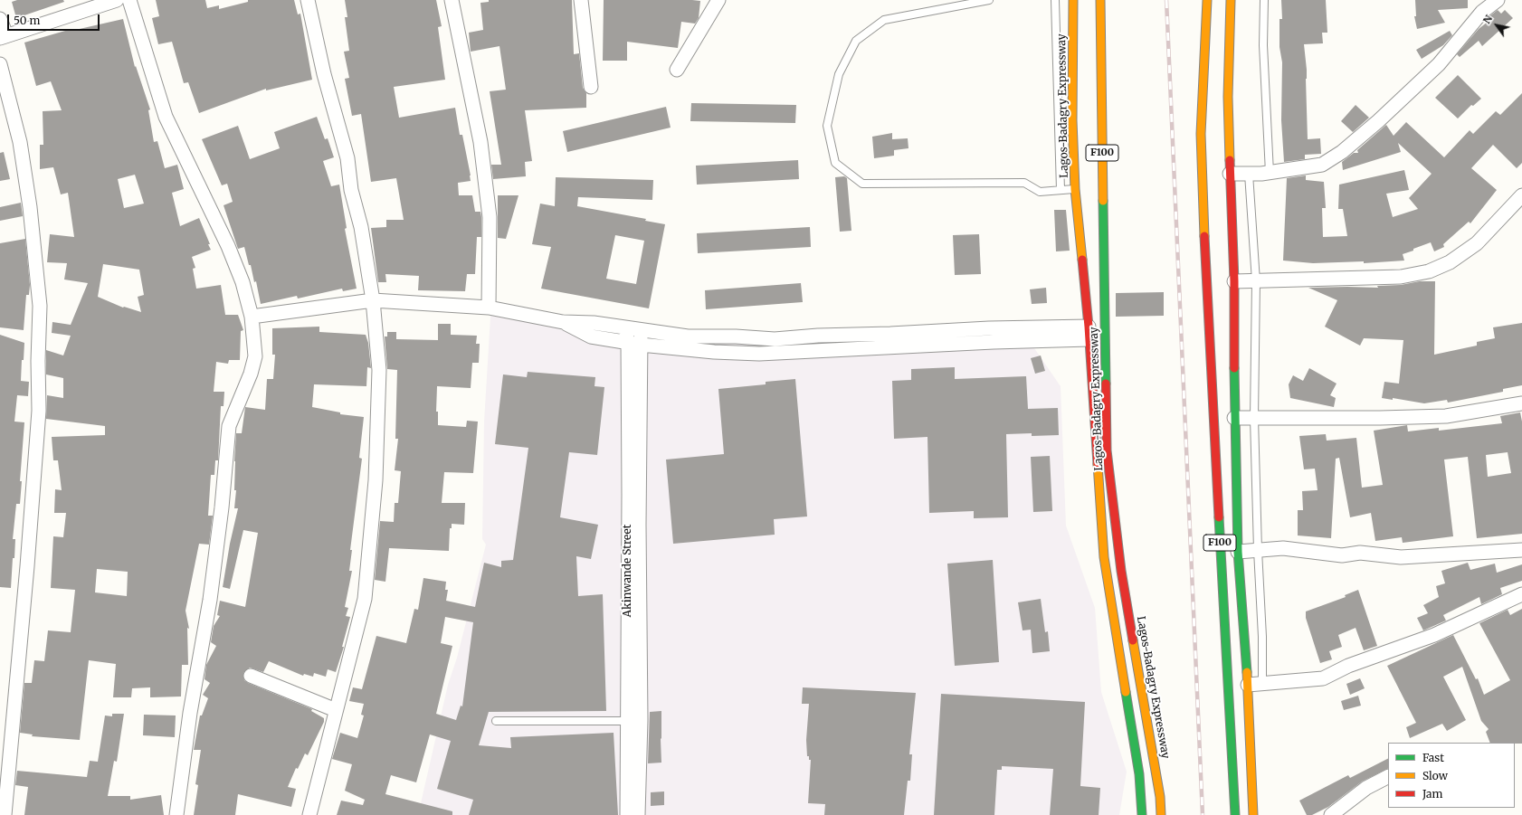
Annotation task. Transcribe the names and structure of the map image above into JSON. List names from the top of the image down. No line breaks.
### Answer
{"streets":{"main road":["Lagos-Badagry Expressway","F100"],"street":["Akinwande Street"]},"legend":["Fast","Slow","Jam"],"scale_bar":"50 m","north":"top left"}
